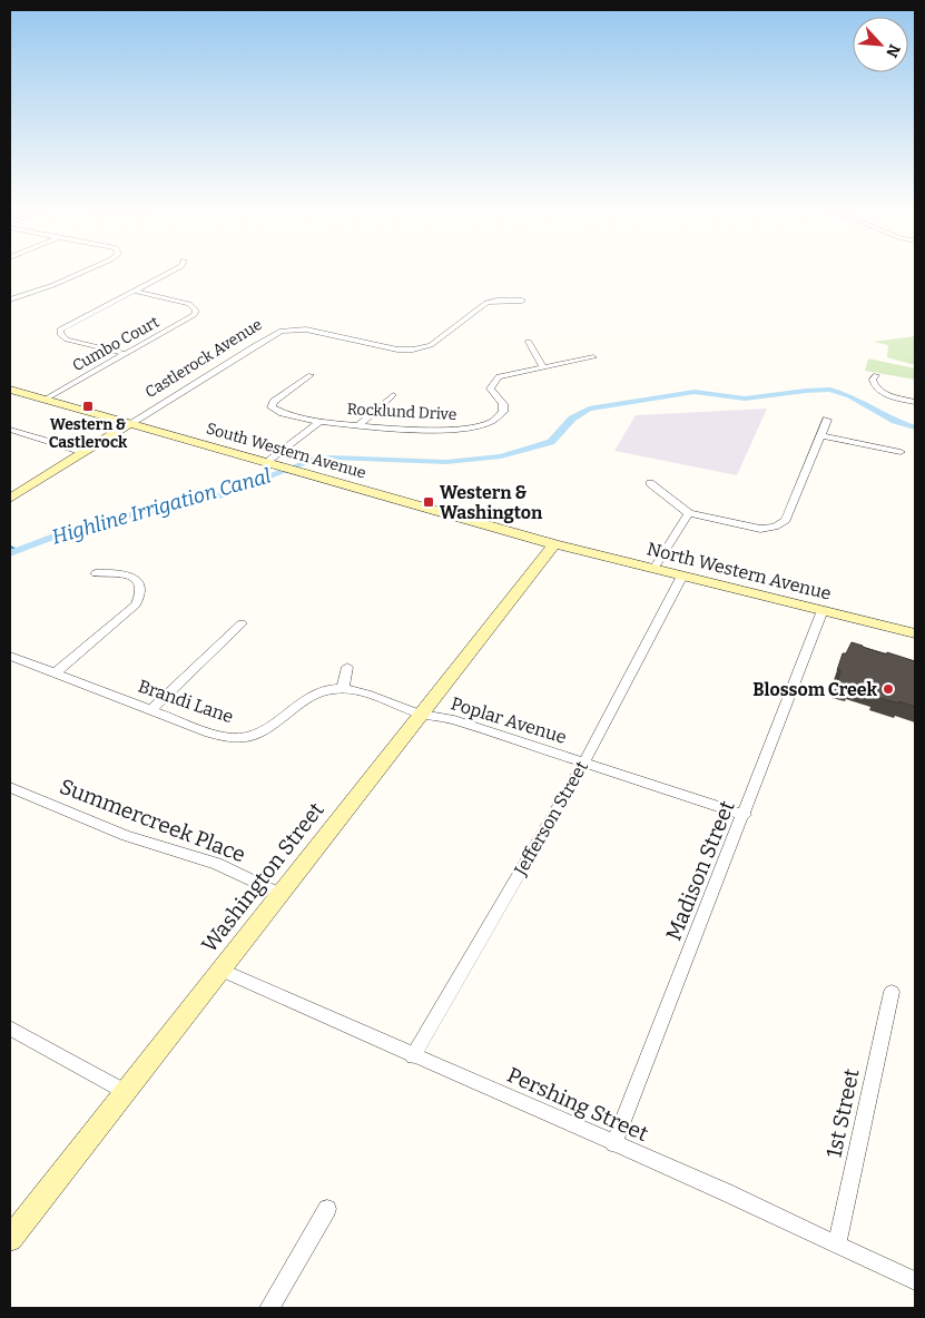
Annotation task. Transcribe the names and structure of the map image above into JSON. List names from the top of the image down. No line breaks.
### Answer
{"streets":{"main road":["Castlerock Avenue","South Western Avenue","North Western Avenue","Washington Street"],"street":["Cumbo Court","Rocklund Drive","Brandi Lane","Poplar Avenue","Jefferson Street","Summercreek Place","Madison Street","Pershing Street","1st Street"]},"crossings":[["Cumbo Court","South Western Avenue"],["Castlerock Avenue","South Western Avenue"],["South Western Avenue","North Western Avenue"],["South Western Avenue","Washington Street"],["North Western Avenue","Jefferson Street"],["North Western Avenue","Madison Street"],["North Western Avenue","Washington Street"],["Poplar Avenue","Jefferson Street"],["Poplar Avenue","Madison Street"],["Poplar Avenue","Washington Street"],["Jefferson Street","Pershing Street"],["Summercreek Place","Washington Street"],["Madison Street","Pershing Street"],["Washington Street","Pershing Street"],["Pershing Street","1st Street"]],"water":["Highline Irrigation Canal"],"places":{"transit":["Western & Castlerock","Western & Washington"],"other":["Blossom Creek"]},"north":"bottom right"}
